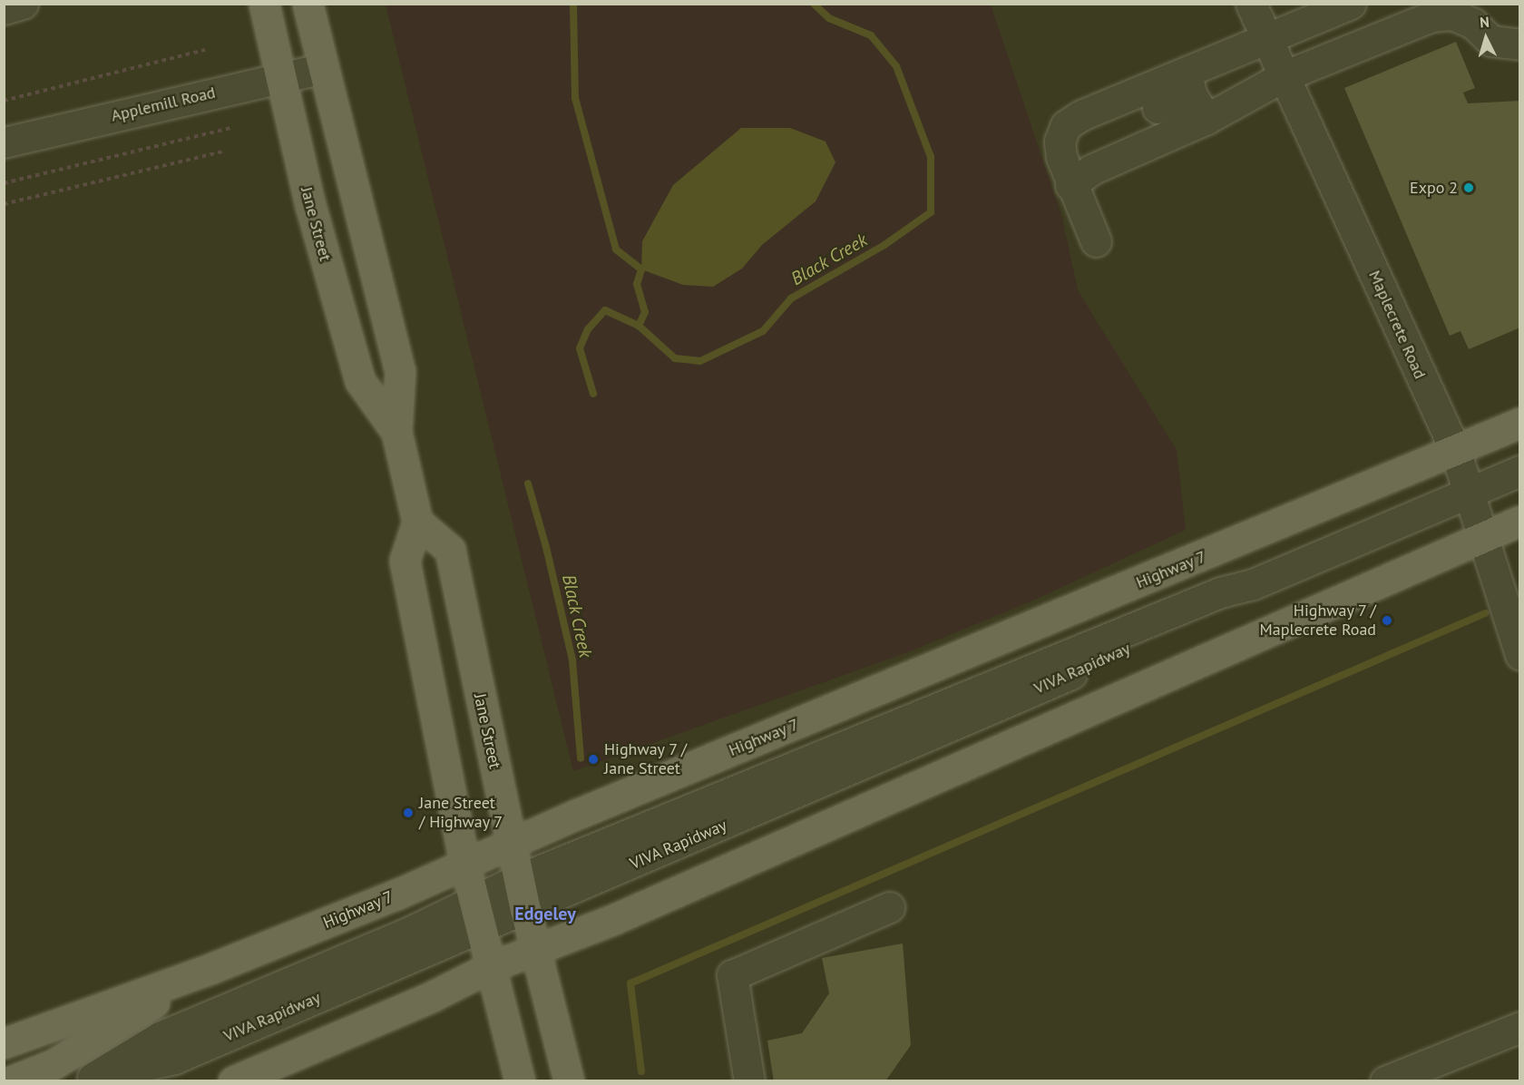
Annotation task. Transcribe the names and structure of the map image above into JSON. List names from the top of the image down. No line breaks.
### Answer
{"streets":{"main road":["Jane Street","Highway 7"],"street":["Applemill Road","Maplecrete Road","VIVA Rapidway"]},"crossings":[["Applemill Road","Jane Street"],["Jane Street","Highway 7"],["Jane Street","VIVA Rapidway"],["Maplecrete Road","Highway 7"],["Maplecrete Road","VIVA Rapidway"]],"districts":["Edgeley"],"water":["Black Creek"],"places":["Expo 2","Highway 7 / Maplecrete Road","Highway 7 / Jane Street","Jane Street / Highway 7"],"north":"top"}
